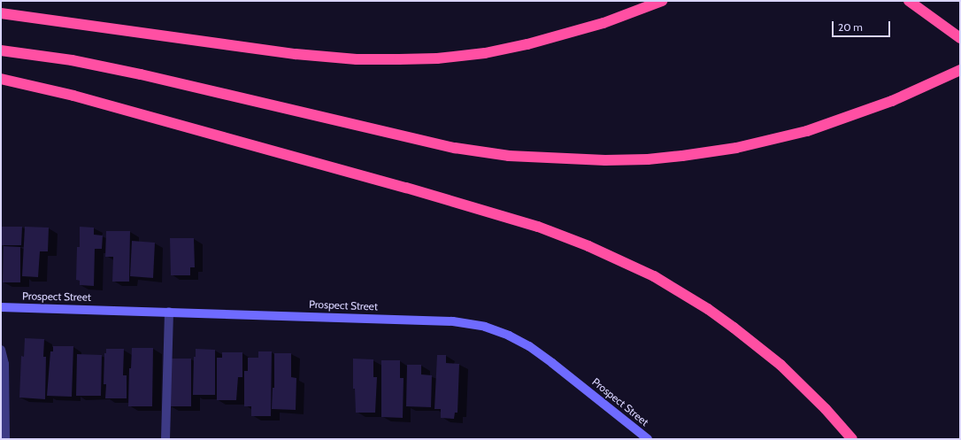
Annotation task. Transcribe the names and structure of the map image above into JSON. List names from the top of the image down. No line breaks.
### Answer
{"streets":{"main road":["Prospect Street"]},"scale_bar":"20 m"}
